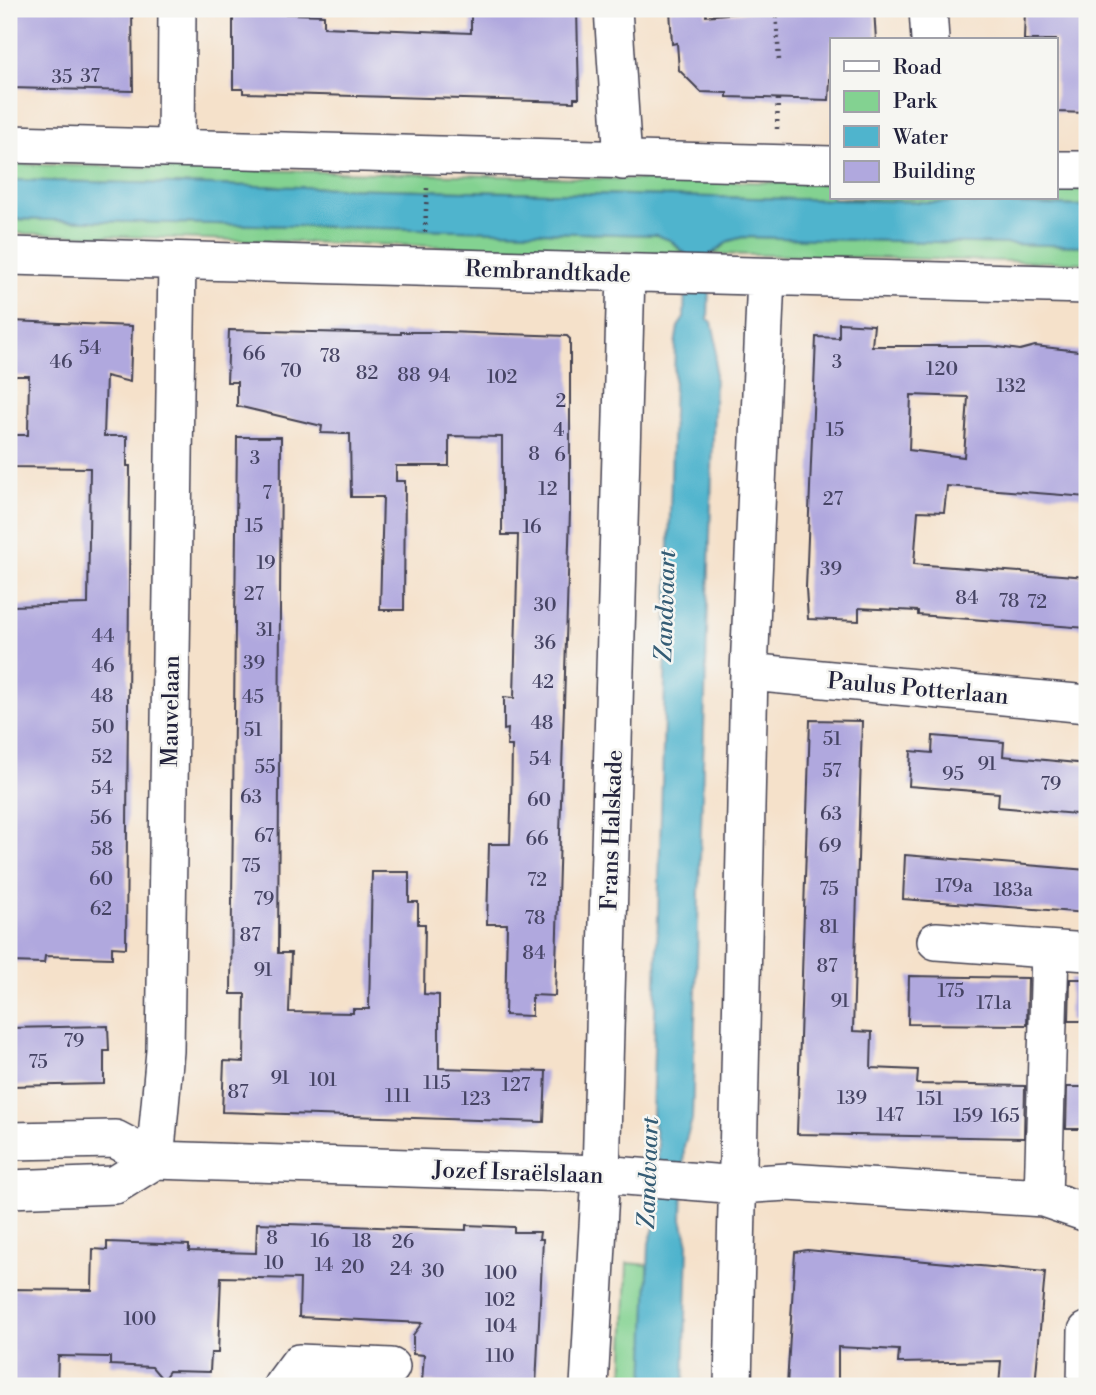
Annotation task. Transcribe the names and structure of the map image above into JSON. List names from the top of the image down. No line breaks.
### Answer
{"streets":{"street":["Rembrandtkade","Paulus Potterlaan","Mauvelaan","Frans Halskade","Jozef Israëlslaan"]},"crossings":[["Rembrandtkade","Mauvelaan"],["Rembrandtkade","Frans Halskade"],["Mauvelaan","Jozef Israëlslaan"],["Frans Halskade","Jozef Israëlslaan"]],"water":["Zandvaart"],"house_numbers":["37","35","54","66","78","46","3","120","70","82","88","94","102","132","2","4","15","8","6","3","12","7","27","15","16","19","39","27","84","78","72","30","31","44","36","39","46","42","48","45","48","50","51","51","52","54","91","55","57","95","79","54","63","60","63","56","67","66","69","58","75","60","72","179a","75","183a","79","62","78","81","87","84","87","91","175","91","171a","79","75","91","101","115","127","87","111","139","123","151","147","159","165","8","16","18","26","10","14","20","24","30","100","102","100","104","110"],"legend":["Road","Park","Water","Building"]}
